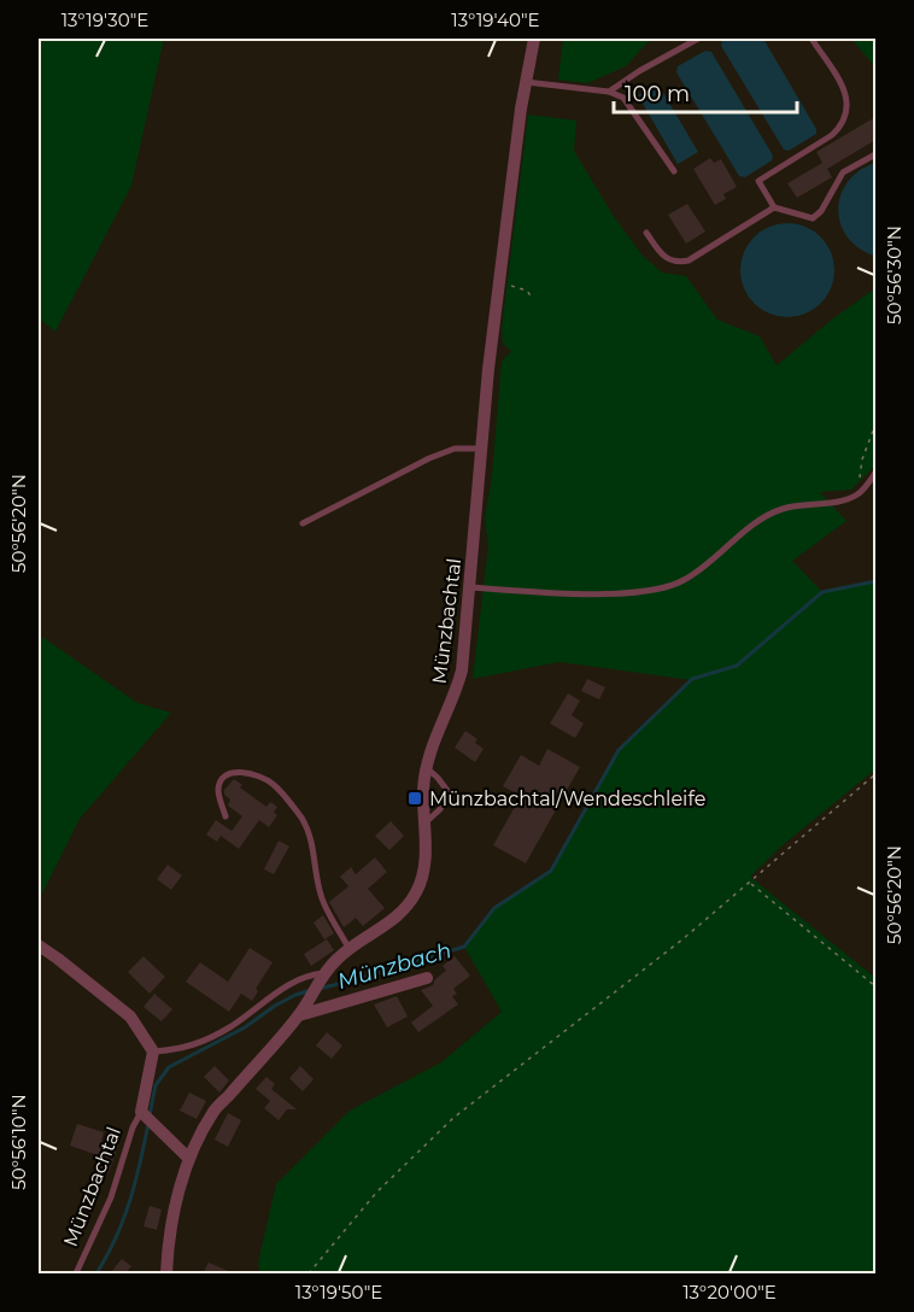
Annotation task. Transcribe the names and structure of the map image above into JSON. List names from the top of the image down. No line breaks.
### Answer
{"streets":{"street":["Münzbachtal"]},"water":["Münzbach"],"places":{"transit":["Münzbachtal/Wendeschleife"]},"scale_bar":"100 m","coordinates":["13°19'30\"E","13°19'40\"E","50°56'30\"N","50°56'20\"N","50°56'10\"N","13°19'50\"E","13°20'00\"E"]}
